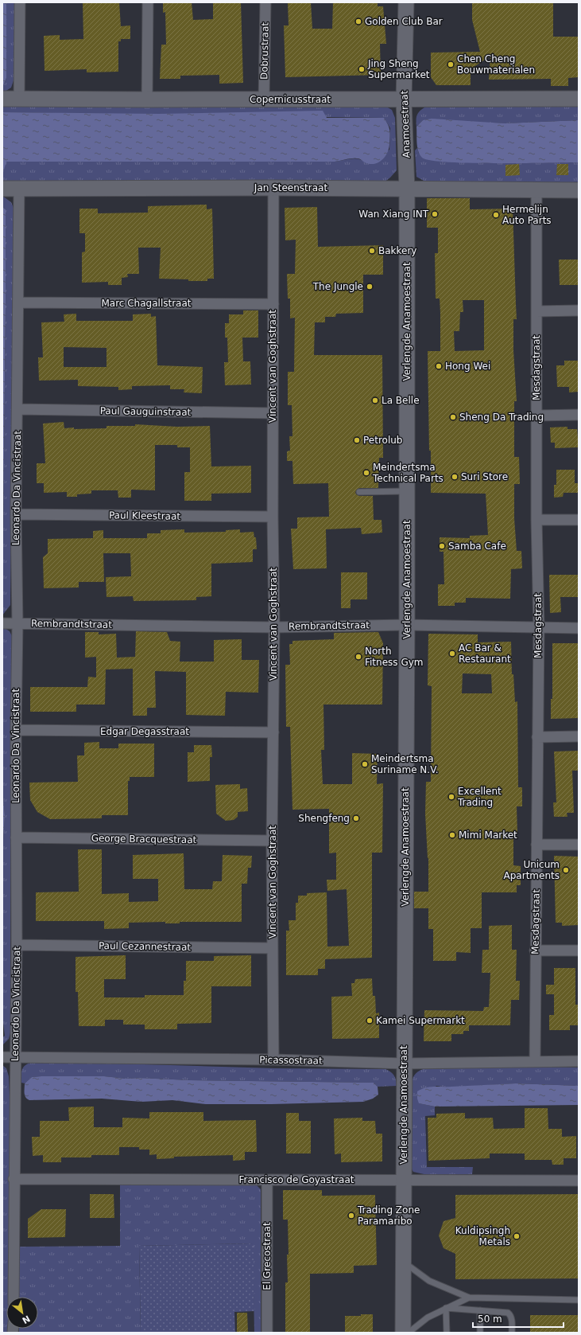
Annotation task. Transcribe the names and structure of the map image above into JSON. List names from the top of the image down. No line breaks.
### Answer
{"streets":{"street":["Dobrustraat","Copernicusstraat","Anamoestraat","Jan Steenstraat","Marc Chagallstraat","Verlengde Anamoestraat","Vincent van Goghstraat","Mesdagstraat","Paul Gauguinstraat","Leonardo Da Vincistraat","Paul Kleestraat","Rembrandtstraat","Edgar Degasstraat","George Bracquestraat","Paul Cezannestraat","Picassostraat","Francisco de Goyastraat","El Grecostraat"]},"crossings":[["Dobrustraat","Copernicusstraat"],["Copernicusstraat","Anamoestraat"],["Anamoestraat","Jan Steenstraat"],["Anamoestraat","Verlengde Anamoestraat"],["Jan Steenstraat","Verlengde Anamoestraat"],["Jan Steenstraat","Vincent van Goghstraat"],["Jan Steenstraat","Mesdagstraat"],["Jan Steenstraat","Leonardo Da Vincistraat"],["Marc Chagallstraat","Vincent van Goghstraat"],["Marc Chagallstraat","Leonardo Da Vincistraat"],["Verlengde Anamoestraat","Rembrandtstraat"],["Verlengde Anamoestraat","Picassostraat"],["Verlengde Anamoestraat","Francisco de Goyastraat"],["Vincent van Goghstraat","Paul Gauguinstraat"],["Vincent van Goghstraat","Paul Kleestraat"],["Vincent van Goghstraat","Rembrandtstraat"],["Vincent van Goghstraat","Edgar Degasstraat"],["Vincent van Goghstraat","George Bracquestraat"],["Vincent van Goghstraat","Paul Cezannestraat"],["Vincent van Goghstraat","Picassostraat"],["Mesdagstraat","Rembrandtstraat"],["Mesdagstraat","Picassostraat"],["Paul Gauguinstraat","Leonardo Da Vincistraat"],["Leonardo Da Vincistraat","Paul Kleestraat"],["Leonardo Da Vincistraat","Rembrandtstraat"],["Leonardo Da Vincistraat","Edgar Degasstraat"],["Leonardo Da Vincistraat","George Bracquestraat"],["Leonardo Da Vincistraat","Paul Cezannestraat"],["Leonardo Da Vincistraat","Picassostraat"],["Leonardo Da Vincistraat","Francisco de Goyastraat"],["Francisco de Goyastraat","El Grecostraat"]],"places":["Golden Club Bar","Chen Cheng Bouwmaterialen","Jing Sheng Supermarket","Wan Xiang INT","Hermelijn Auto Parts","Bakkery","The Jungle","Hong Wei","La Belle","Sheng Da Trading","Petrolub","Meindertsma Technical Parts","Suri Store","Samba Cafe","AC Bar & Restaurant","North Fitness Gym","Meindertsma Suriname N.V.","Excellent Trading","Shengfeng","Mimi Market","Unicum Apartments","Kamei Supermarkt","Trading Zone Paramaribo","Kuldipsingh Metals"],"scale_bar":"50 m","north":"bottom right"}
